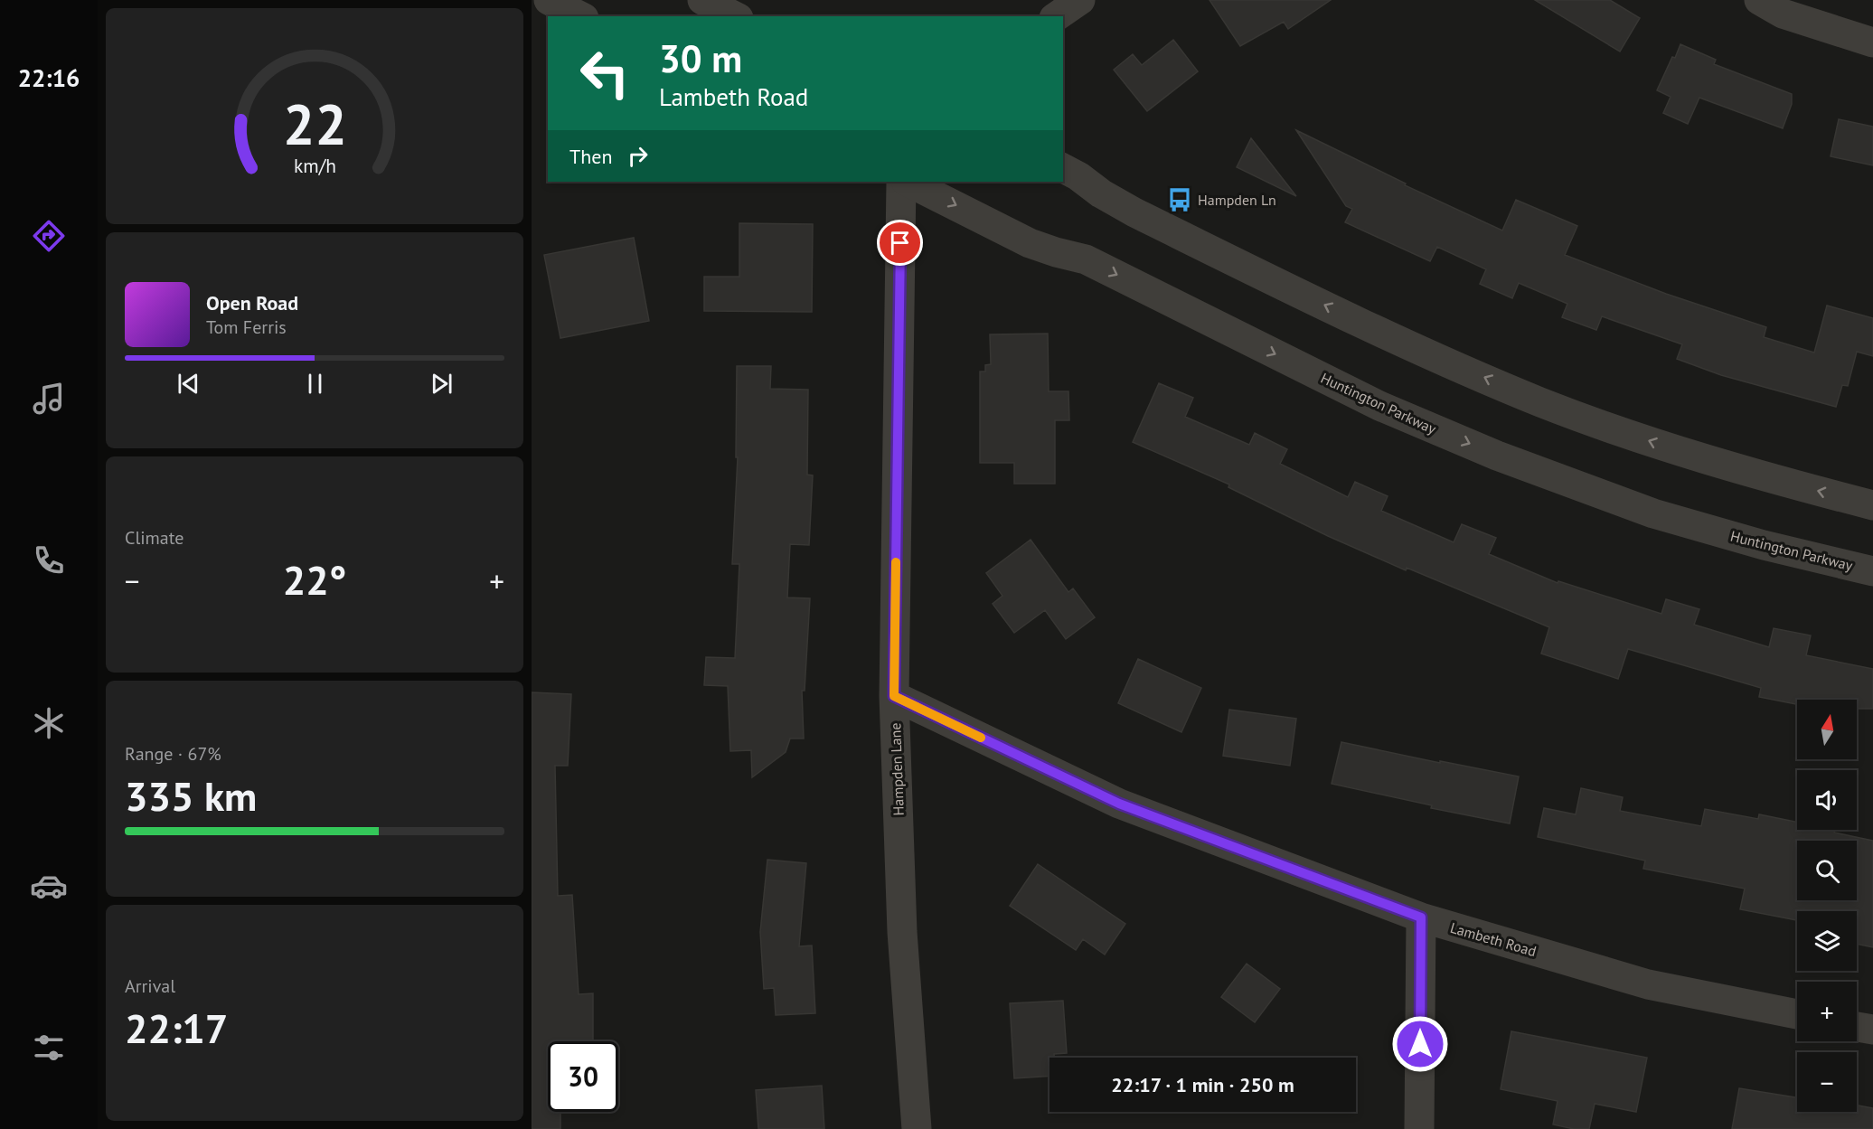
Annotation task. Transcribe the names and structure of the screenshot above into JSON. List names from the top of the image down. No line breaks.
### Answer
{"streets":{"street":["Huntington Parkway","Hampden Lane","Lambeth Road"]},"crossings":[["Hampden Lane","Lambeth Road"]],"places":{"bus stop":["Hampden Ln"]},"north":"top","page":{"tabs":"22:16","turn":["30 m","Lambeth Road"],"then":"Then","song":["Open Road","Tom Ferris"],"tile":["Climate",["Range · 67%","335 km"],["Arrival","22:17"]],"heat":["−","22°","+"],"map_buttons":["+","−"],"limit":"30","trip":"22:17 · 1 min · 250 m","gauge":["22","km/h"]}}
